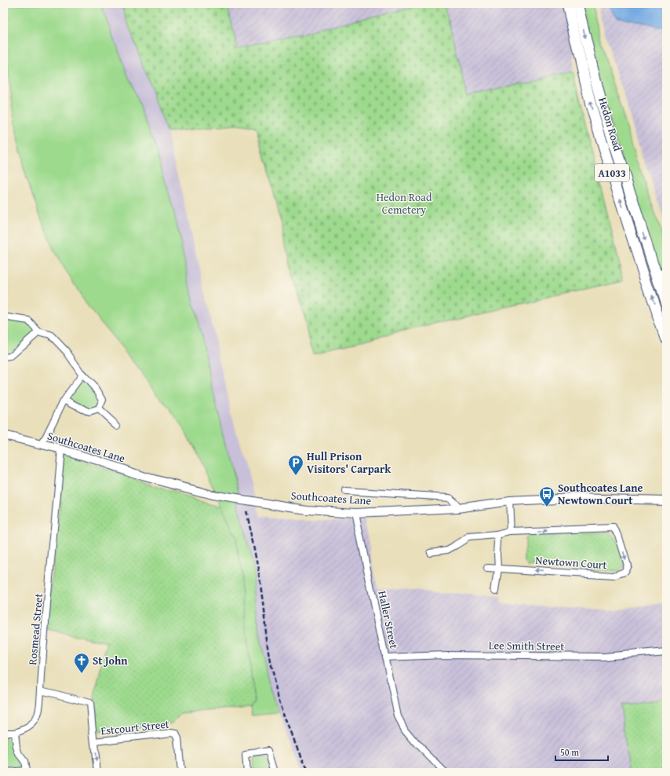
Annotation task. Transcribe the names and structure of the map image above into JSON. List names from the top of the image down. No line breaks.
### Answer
{"streets":{"highway":["Hedon Road","A1033"],"street":["Southcoates Lane","Newtown Court","Haller Street","Rosmead Street","Lee Smith Street","Estcourt Street"]},"crossings":[["Southcoates Lane","Haller Street"],["Southcoates Lane","Rosmead Street"],["Haller Street","Lee Smith Street"]],"parks":["Hedon Road Cemetery"],"places":{"parking":["Hull Prison Visitors' Carpark"],"bus stop":["Southcoates Lane Newtown Court"],"church":["St John"]},"scale_bar":"50 m"}
